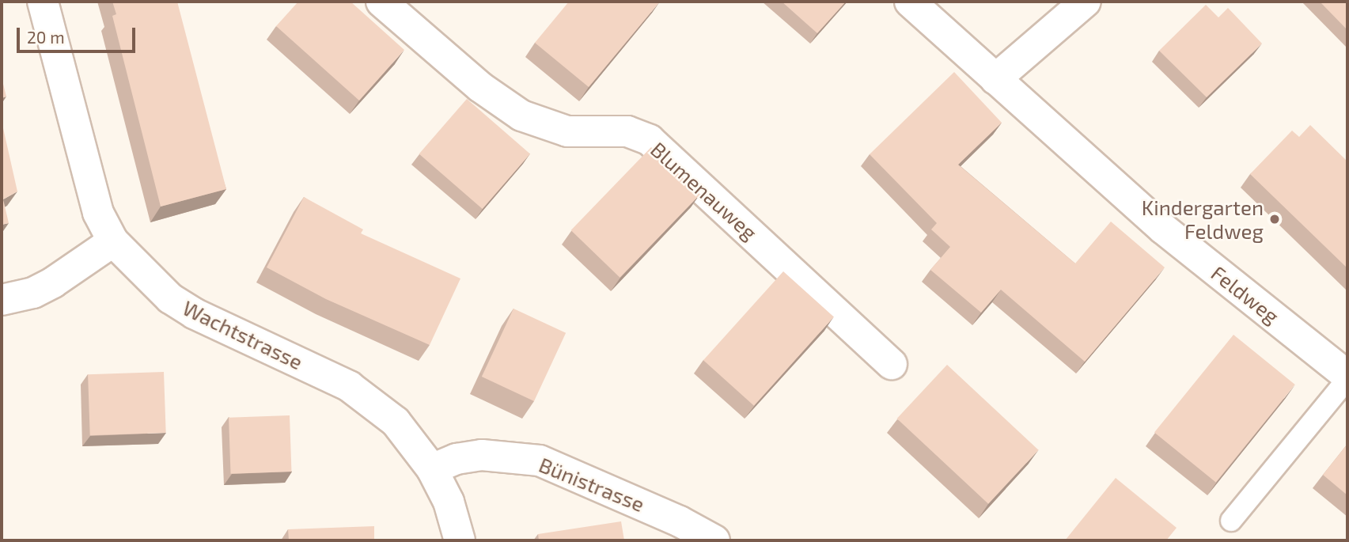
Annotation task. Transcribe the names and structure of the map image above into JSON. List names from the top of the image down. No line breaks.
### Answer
{"streets":{"street":["Blumenauweg","Feldweg","Wachtstrasse","Bünistrasse"]},"crossings":[["Wachtstrasse","Bünistrasse"]],"places":["Kindergarten Feldweg"],"scale_bar":"20 m"}
